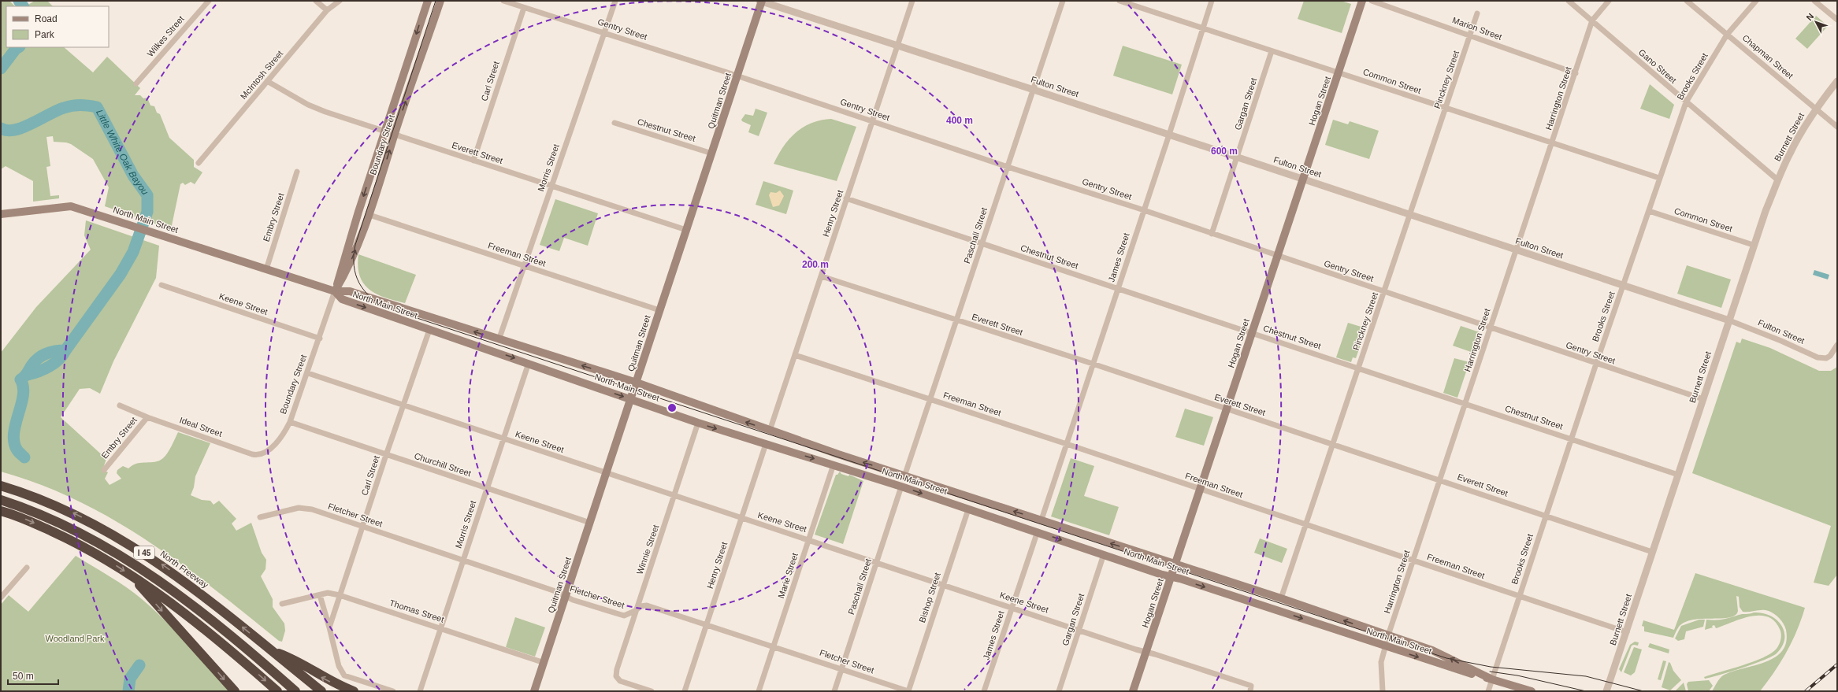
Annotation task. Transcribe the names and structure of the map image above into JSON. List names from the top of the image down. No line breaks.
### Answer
{"streets":{"highway":["I 45","North Freeway"],"main road":["Quitman Street","Hogan Street","Boundary Street","North Main Street"],"street":["Marion Street","Gentry Street","Wilkes Street","Chapman Street","Gano Street","McIntosh Street","Brooks Street","Pinckney Street","Carl Street","Common Street","Fulton Street","Harrington Street","Gargan Street","Chestnut Street","Burnett Street","Everett Street","Morris Street","Henry Street","Embry Street","Paschall Street","Freeman Street","James Street","Keene Street","Ideal Street","Churchill Street","Fletcher Street","Winnie Street","Marie Street","Bishop Street","Thomas Street"]},"crossings":[["Marion Street","Pinckney Street"],["Marion Street","Harrington Street"],["Gentry Street","Brooks Street"],["Gentry Street","Pinckney Street"],["Gentry Street","Carl Street"],["Gentry Street","Harrington Street"],["Gentry Street","Quitman Street"],["Gentry Street","Hogan Street"],["Gentry Street","Gargan Street"],["Gentry Street","Burnett Street"],["Gentry Street","Morris Street"],["Gentry Street","Henry Street"],["Gentry Street","Paschall Street"],["Gentry Street","James Street"],["Chapman Street","Brooks Street"],["Chapman Street","Burnett Street"],["Gano Street","Brooks Street"],["Gano Street","Harrington Street"],["Gano Street","Burnett Street"],["McIntosh Street","Everett Street"],["Brooks Street","Common Street"],["Brooks Street","Fulton Street"],["Brooks Street","Chestnut Street"],["Brooks Street","Everett Street"],["Brooks Street","North Main Street"],["Brooks Street","Freeman Street"],["Pinckney Street","Common Street"],["Pinckney Street","Fulton Street"],["Pinckney Street","Chestnut Street"],["Pinckney Street","Everett Street"],["Pinckney Street","North Main Street"],["Pinckney Street","Freeman Street"],["Carl Street","Everett Street"],["Carl Street","North Main Street"],["Carl Street","Keene Street"],["Carl Street","Churchill Street"],["Carl Street","Fletcher Street"],["Carl Street","Thomas Street"],["Common Street","Harrington Street"],["Common Street","Hogan Street"],["Common Street","Gargan Street"],["Common Street","Burnett Street"],["Common Street","James Street"],["Fulton Street","Harrington Street"],["Fulton Street","Quitman Street"],["Fulton Street","Hogan Street"],["Fulton Street","Gargan Street"],["Fulton Street","Burnett Street"],["Fulton Street","Henry Street"],["Fulton Street","Paschall Street"],["Fulton Street","James Street"],["Harrington Street","Chestnut Street"],["Harrington Street","Everett Street"],["Harrington Street","North Main Street"],["Harrington Street","Freeman Street"],["Quitman Street","Chestnut Street"],["Quitman Street","Everett Street"],["Quitman Street","North Main Street"],["Quitman Street","Freeman Street"],["Quitman Street","Keene Street"],["Quitman Street","Churchill Street"],["Quitman Street","Fletcher Street"],["Quitman Street","Thomas Street"],["Hogan Street","Chestnut Street"],["Hogan Street","Everett Street"],["Hogan Street","North Main Street"],["Hogan Street","Freeman Street"],["Hogan Street","Keene Street"],["Gargan Street","North Main Street"],["Gargan Street","Keene Street"],["Chestnut Street","Burnett Street"],["Chestnut Street","Henry Street"],["Chestnut Street","Paschall Street"],["Chestnut Street","James Street"],["Burnett Street","Everett Street"],["Burnett Street","Freeman Street"],["Boundary Street","Everett Street"],["Boundary Street","North Main Street"],["Boundary Street","Freeman Street"],["Boundary Street","Keene Street"],["Boundary Street","Ideal Street"],["Boundary Street","Churchill Street"],["Everett Street","Morris Street"],["Everett Street","Henry Street"],["Everett Street","Paschall Street"],["Everett Street","James Street"],["Morris Street","North Main Street"],["Morris Street","Freeman Street"],["Morris Street","Keene Street"],["Morris Street","Churchill Street"],["Morris Street","Fletcher Street"],["Morris Street","Thomas Street"],["Henry Street","North Main Street"],["Henry Street","Freeman Street"],["Henry Street","Keene Street"],["Henry Street","Fletcher Street"],["Embry Street","North Main Street"],["Embry Street","Ideal Street"],["North Main Street","Paschall Street"],["North Main Street","James Street"],["North Main Street","Winnie Street"],["North Main Street","Marie Street"],["North Main Street","Bishop Street"],["Paschall Street","Freeman Street"],["Paschall Street","Keene Street"],["Paschall Street","Fletcher Street"],["Freeman Street","James Street"],["James Street","Keene Street"],["Keene Street","Winnie Street"],["Keene Street","Marie Street"],["Keene Street","Bishop Street"],["Fletcher Street","Winnie Street"],["Fletcher Street","Marie Street"],["Fletcher Street","Bishop Street"]],"water":["Little White Oak Bayou"],"parks":["Woodland Park"],"legend":["Road","Park"],"scale_bar":"50 m","north":"top left","rings":["400 m","600 m","200 m"]}
